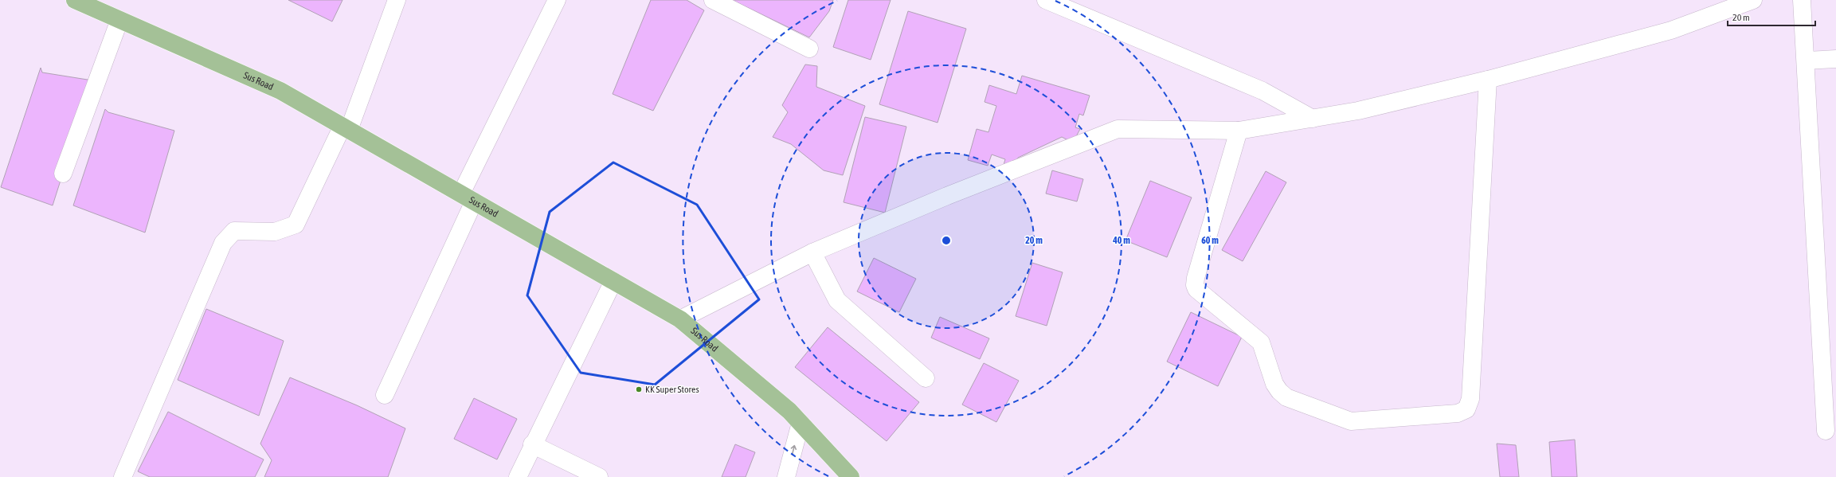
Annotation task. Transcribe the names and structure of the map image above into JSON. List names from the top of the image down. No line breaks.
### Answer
{"streets":{"main road":["Sus Road"]},"places":["KK Super Stores"],"scale_bar":"20 m","rings":["20 m","40 m","60 m"]}
